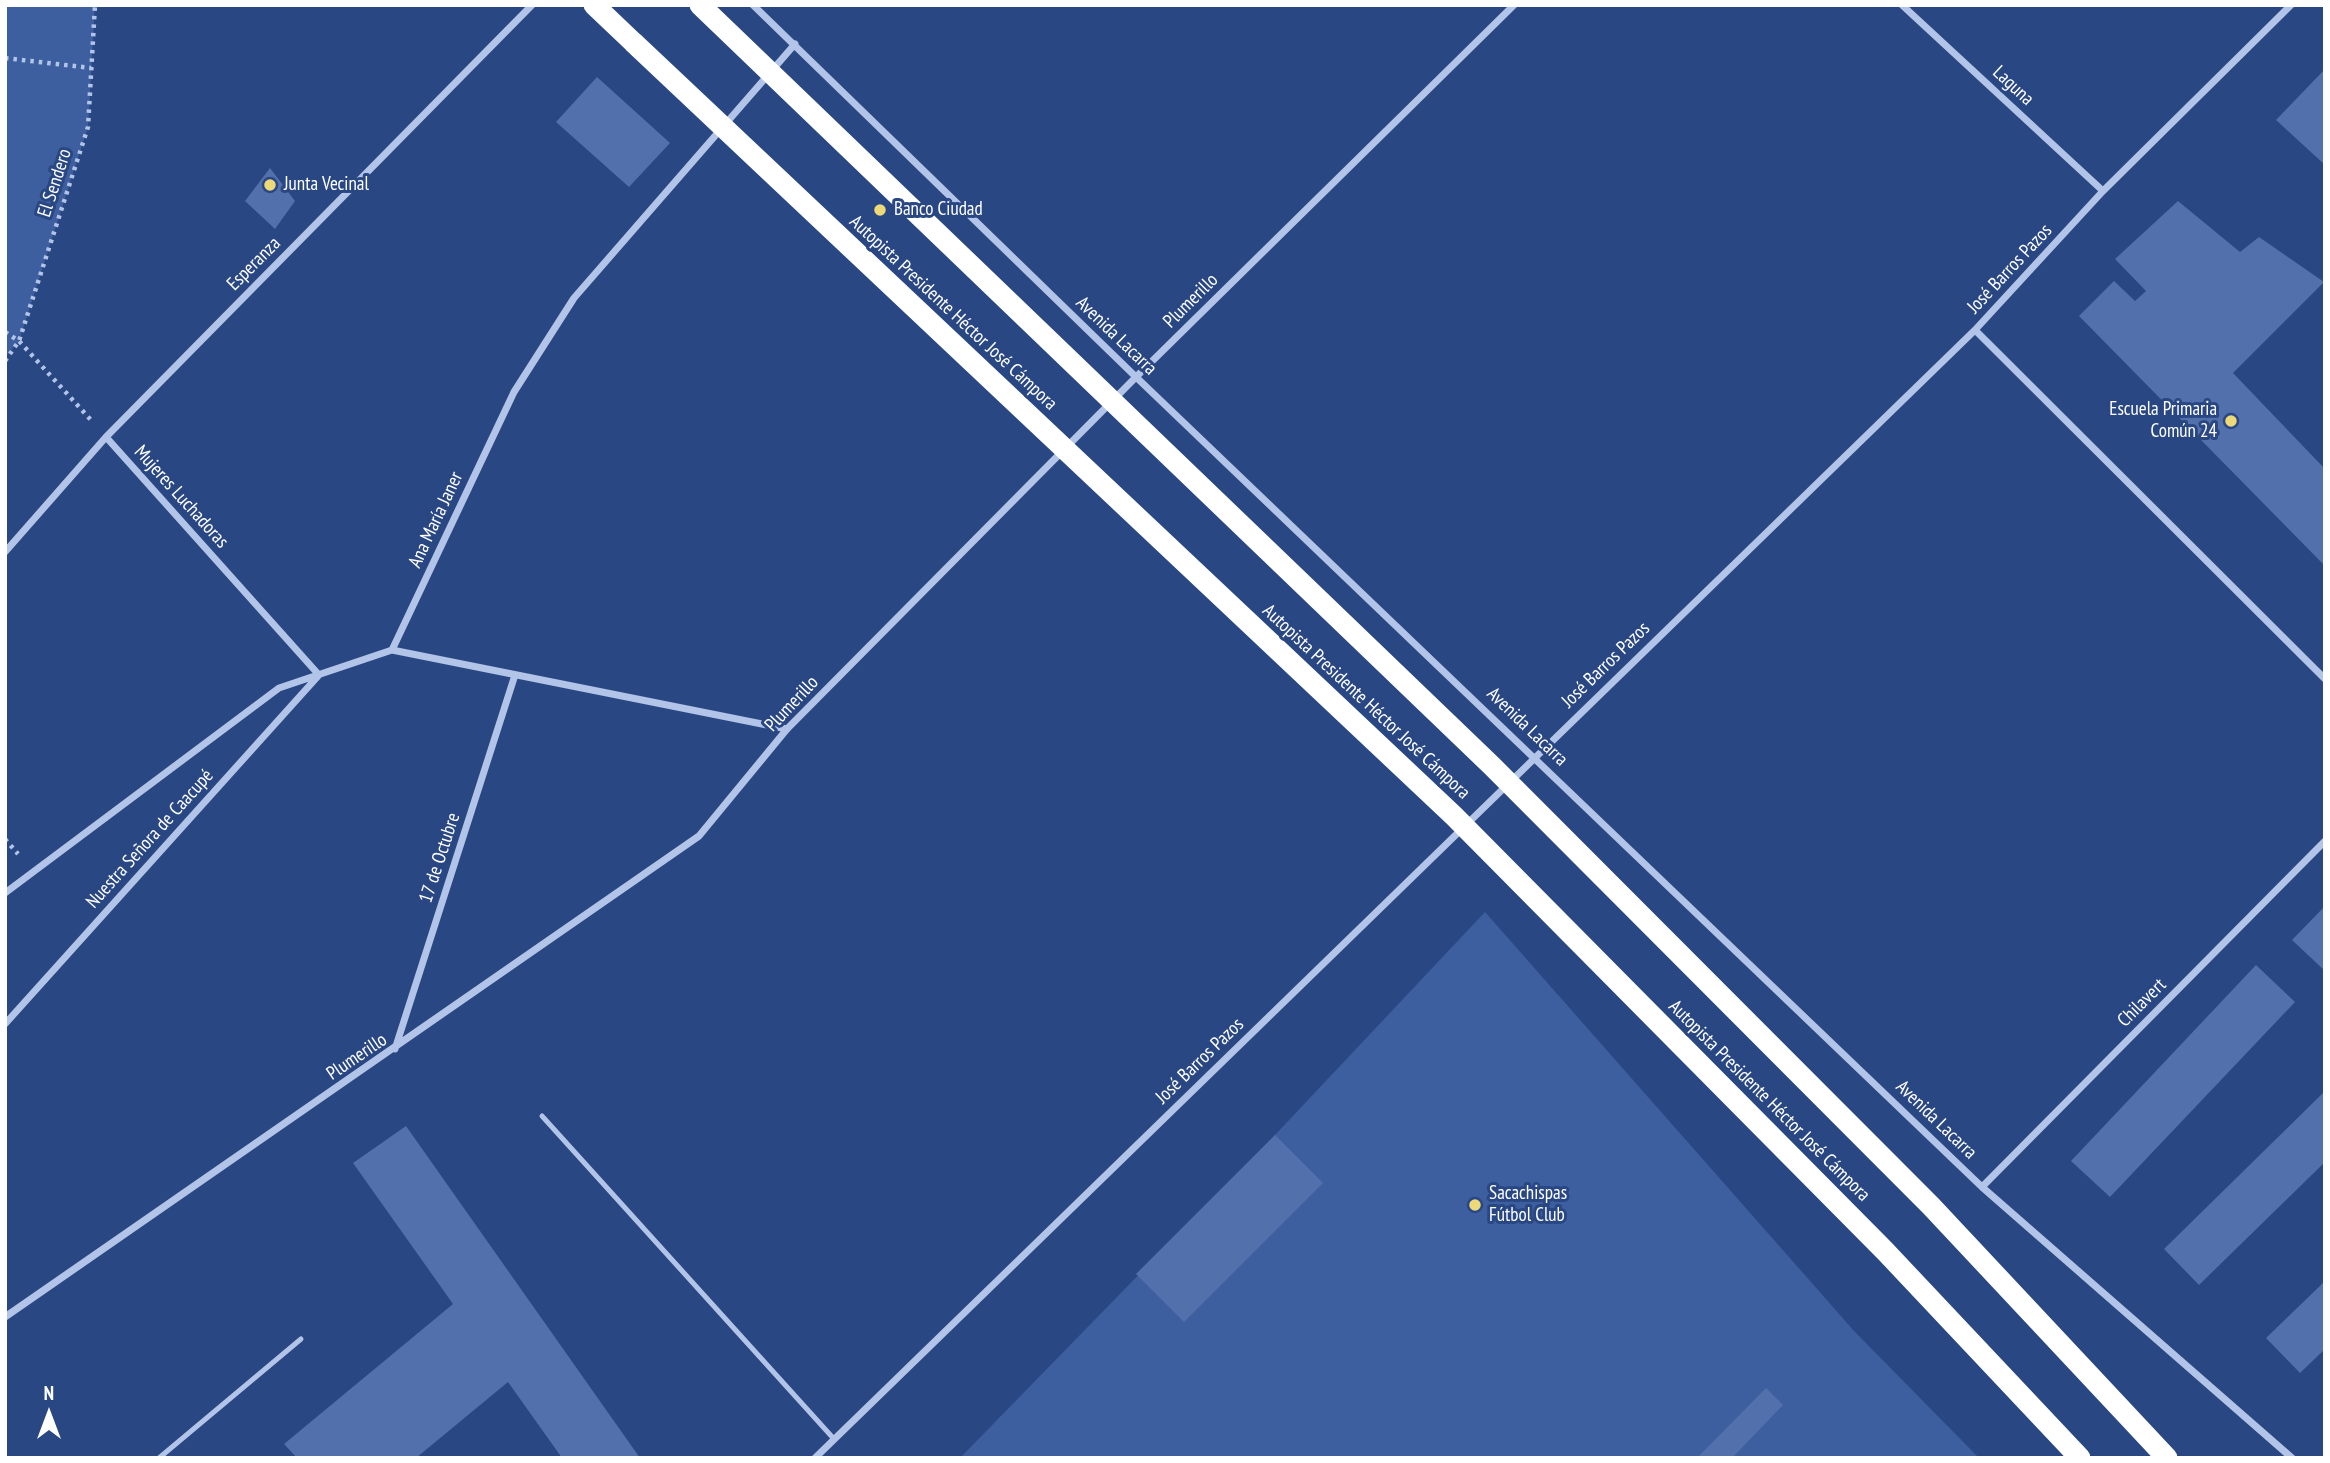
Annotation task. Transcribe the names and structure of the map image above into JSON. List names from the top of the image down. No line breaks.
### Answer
{"streets":{"highway":["Autopista Presidente Héctor José Cámpora"],"street":["Laguna","Esperanza","José Barros Pazos","Plumerillo","Avenida Lacarra","Mujeres Luchadoras","Ana María Janer","Nuestra Señora de Caacupé","17 de Octubre","Chilavert"],"path":["El Sendero"]},"crossings":[["Laguna","José Barros Pazos"],["Esperanza","Mujeres Luchadoras"],["José Barros Pazos","Avenida Lacarra"],["Plumerillo","Avenida Lacarra"],["Plumerillo","17 de Octubre"],["Avenida Lacarra","Ana María Janer"],["Avenida Lacarra","Chilavert"],["Mujeres Luchadoras","Nuestra Señora de Caacupé"]],"places":["Junta Vecinal","Banco Ciudad","Escuela Primaria Común 24","Sacachispas Fútbol Club"],"north":"top"}
